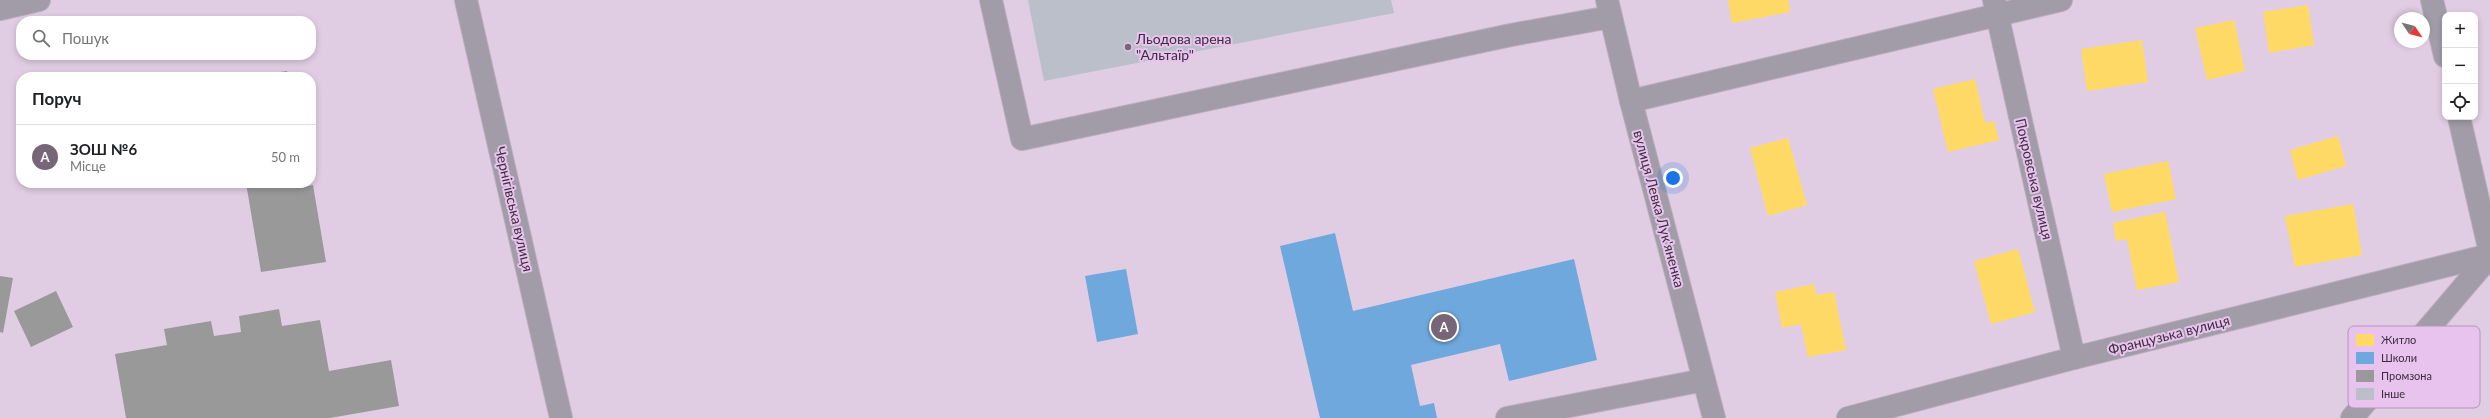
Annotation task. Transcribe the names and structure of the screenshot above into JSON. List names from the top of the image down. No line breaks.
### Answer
{"streets":{"street":["Покровська вулиця","Чернігівська вулиця","вулиця Левка Лук'яненка","Французька вулиця"]},"crossings":[["Покровська вулиця","Французька вулиця"]],"places":["Льодова арена \"Альтаїр\""],"legend":["Житло","Школи","Промзона","Інше"],"north":"bottom right","page":{"map_buttons":["+","−"],"search":"Пошук","heading":"Поруч","list":[{"mark":"A","name":"ЗОШ №6","note":"Місце","value":"50 m"}],"pins":"A"}}
